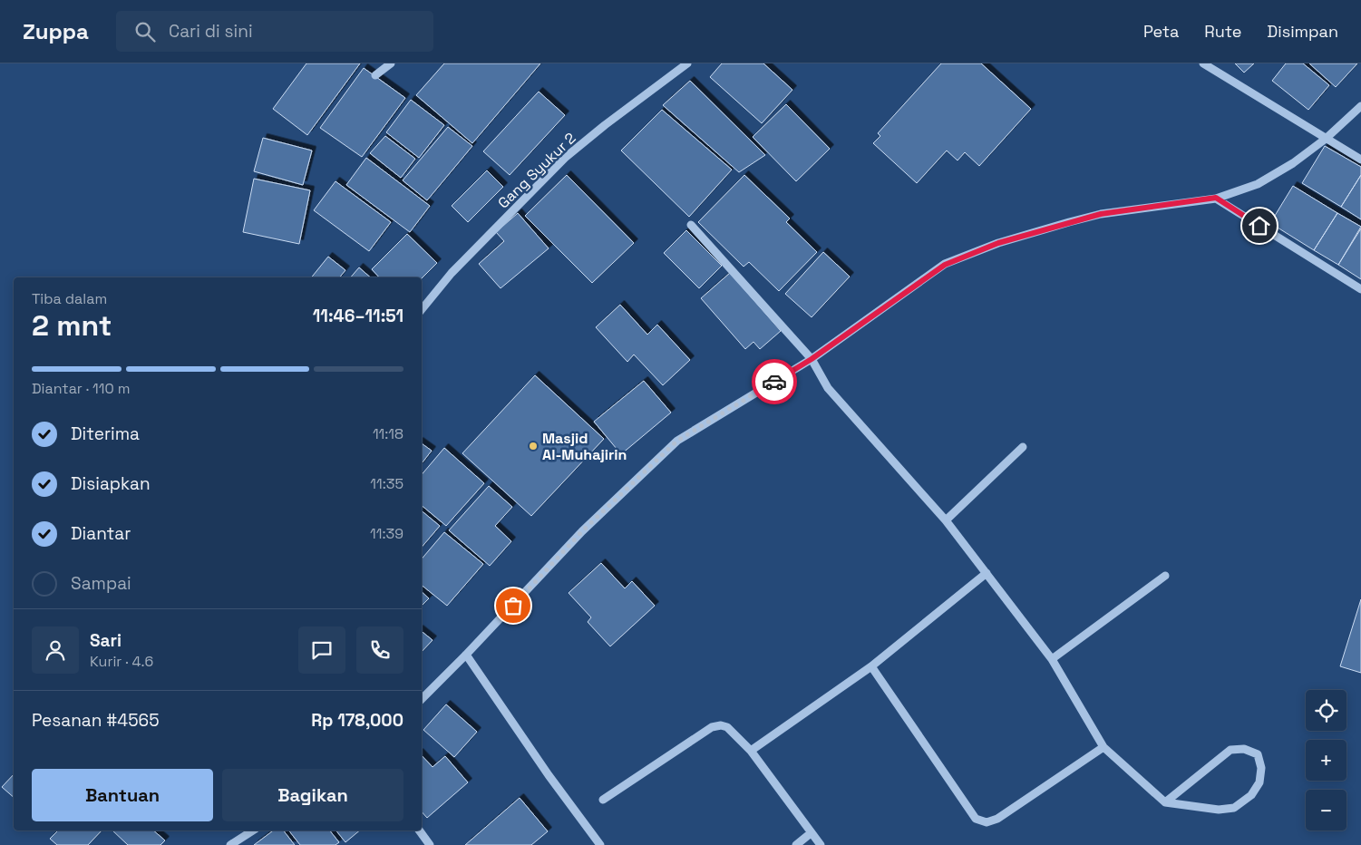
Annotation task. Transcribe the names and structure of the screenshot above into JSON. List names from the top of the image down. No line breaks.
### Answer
{"streets":{"street":["Gang Syukur 2"]},"places":["Masjid Al-Muhajirin"],"page":{"header":"Zuppa","search":"Cari di sini","nav":["Peta","Rute","Disimpan"],"heading":["2 mnt","Tiba dalam","11:46–11:51"],"panel":["Sari","Kurir · 4.6","Pesanan #4565","Rp 178,000"],"bar":"Diantar · 110 m","list":[["Diterima","11:18"],["Disiapkan","11:35"],["Diantar","11:39"],"Sampai"],"map_buttons":["+","−"],"buttons":["Bantuan","Bagikan"]}}
